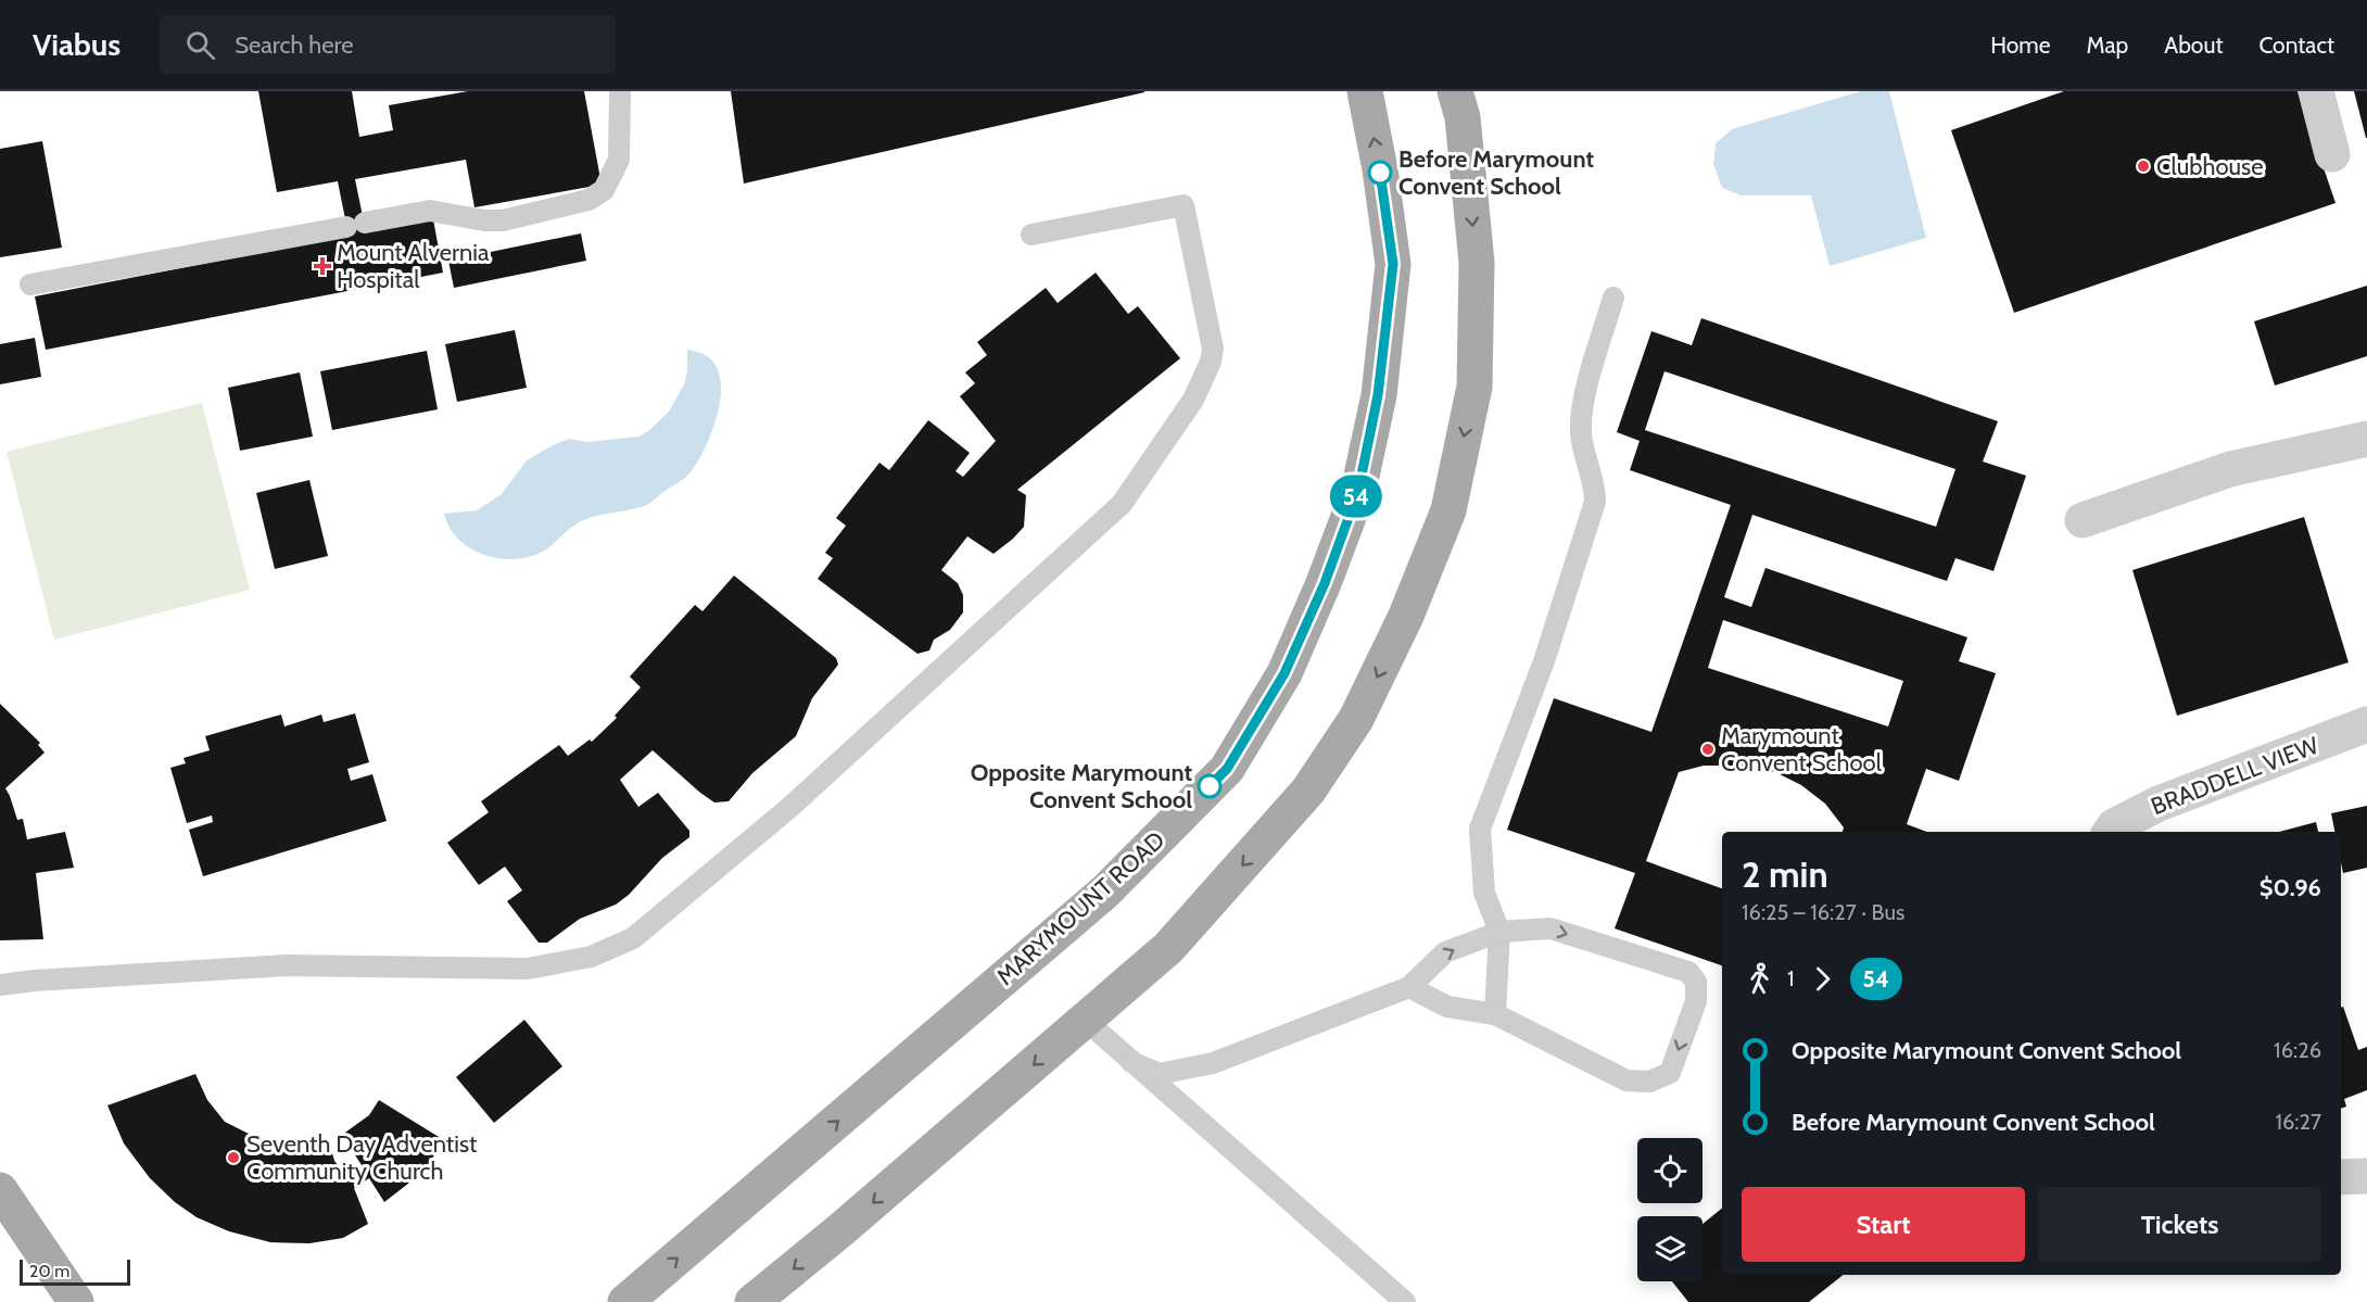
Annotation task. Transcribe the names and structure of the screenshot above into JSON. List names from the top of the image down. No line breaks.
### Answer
{"streets":{"main road":["MARYMOUNT ROAD"],"street":["BRADDELL VIEW"]},"places":{"other":["Clubhouse","Before Marymount Convent School","Marymount Convent School","Opposite Marymount Convent School","Seventh Day Adventist Community Church"],"health":["Mount Alvernia Hospital"]},"lines":["bus line 54"],"scale_bar":"20 m","page":{"header":"Viabus","search":"Search here","nav":["Home","Map","About","Contact"],"on_map":"54","heading":["2 min","16:25 – 16:27 · Bus","$0.96"],"legs":["1","54"],"list":[{"name":"Opposite Marymount Convent School","value":"16:26"},{"name":"Before Marymount Convent School","value":"16:27"}],"buttons":["Start","Tickets"],"scale":"20 m"}}
